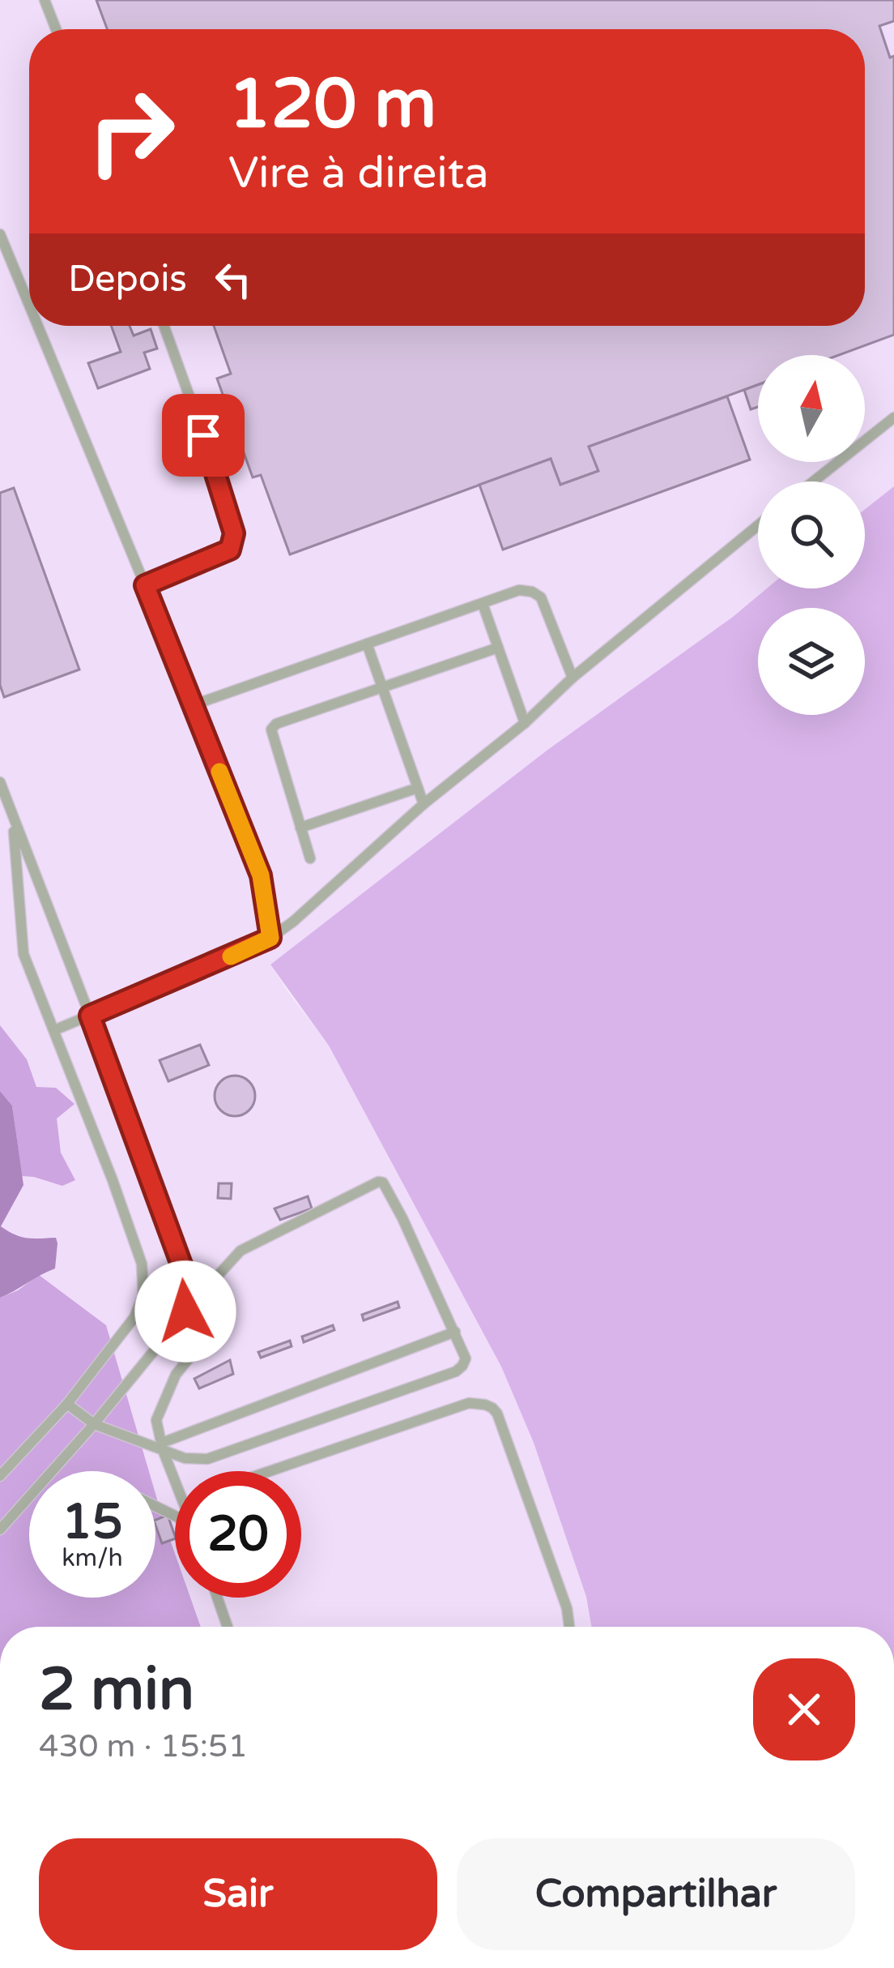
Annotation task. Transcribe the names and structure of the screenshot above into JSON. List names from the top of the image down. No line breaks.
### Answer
{"north":"top","page":{"turn":["120 m","Vire à direita"],"then":"Depois","speed":"15 km/h","limit":"20","heading":["2 min","430 m · 15:51"],"buttons":["Sair","Compartilhar"]}}
